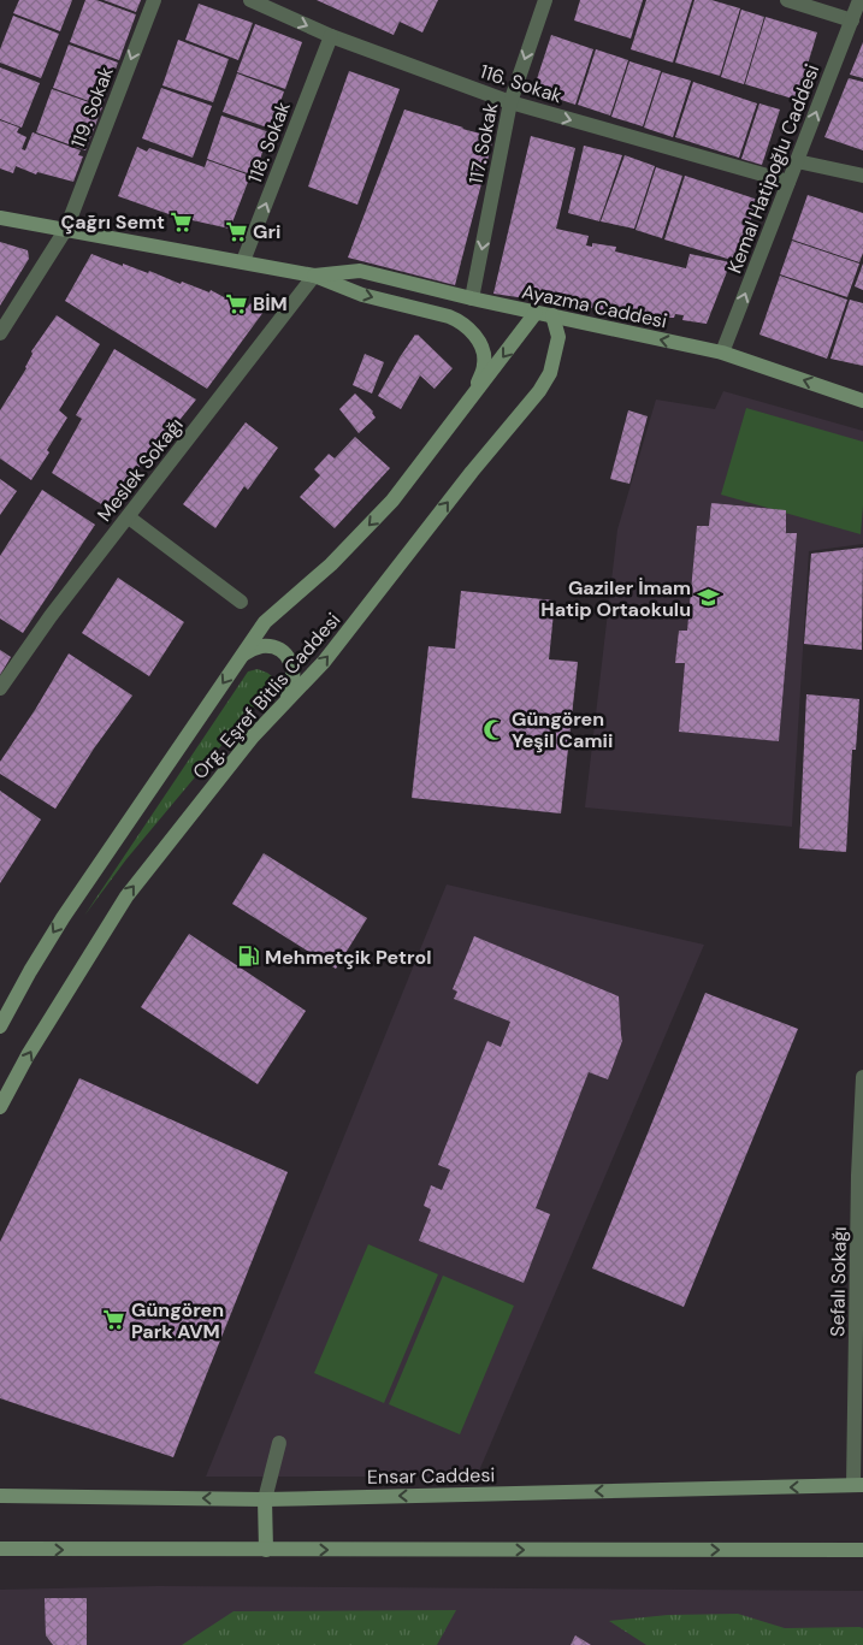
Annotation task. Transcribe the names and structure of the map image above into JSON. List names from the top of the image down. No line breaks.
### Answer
{"streets":{"street":["116. Sokak","119. Sokak","118. Sokak","117. Sokak","Kemal Hatipoğlu Caddesi","Ayazma Caddesi","Meslek Sokağı","Org. Eşref Bitlis Caddesi","Sefalı Sokağı","Ensar Caddesi"]},"crossings":[["116. Sokak","118. Sokak"],["116. Sokak","117. Sokak"],["116. Sokak","Kemal Hatipoğlu Caddesi"],["119. Sokak","Ayazma Caddesi"],["118. Sokak","Ayazma Caddesi"],["117. Sokak","Ayazma Caddesi"],["Kemal Hatipoğlu Caddesi","Ayazma Caddesi"],["Ayazma Caddesi","Meslek Sokağı"],["Ayazma Caddesi","Org. Eşref Bitlis Caddesi"],["Sefalı Sokağı","Ensar Caddesi"]],"one_way":["116. Sokak","119. Sokak","118. Sokak","117. Sokak","Kemal Hatipoğlu Caddesi"],"places":{"supermarket":["Çağrı Semt","Gri","BİM","Güngören Park AVM"],"school or university":["Gaziler İmam Hatip Ortaokulu"],"mosque":["Güngören Yeşil Camii"],"fuel station":["Mehmetçik Petrol"]}}
